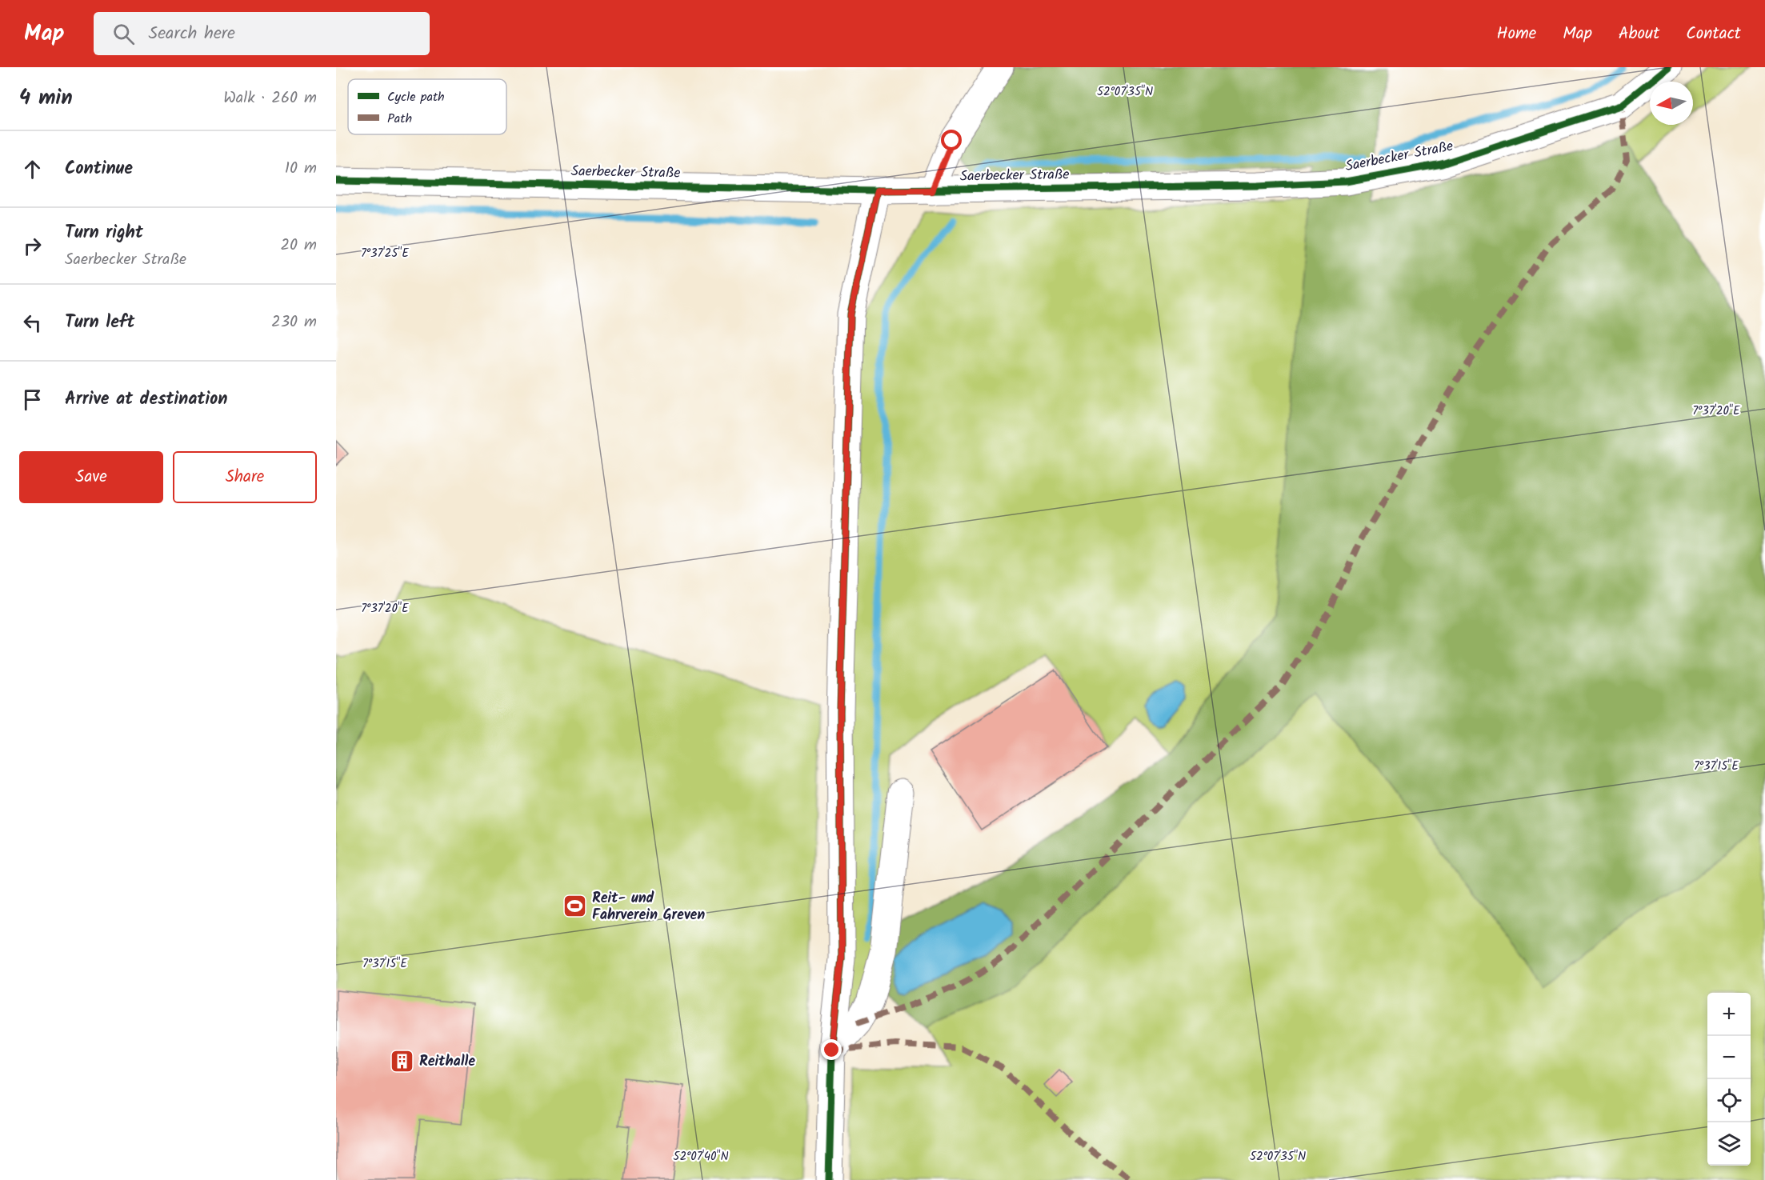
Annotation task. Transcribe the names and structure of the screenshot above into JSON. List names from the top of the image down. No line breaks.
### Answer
{"streets":{"street":["Saerbecker Straße"]},"places":{"sports":["Reit- und Fahrverein Greven"],"building":["Reithalle"]},"legend":["Cycle path","Path"],"north":"left","page":{"header":"Map","search":"Search here","nav":["Home","Map","About","Contact"],"heading":["4 min","Walk · 260 m"],"list":[["Continue","10 m"],["Turn right","Saerbecker Straße","20 m"],["Turn left","230 m"],"Arrive at destination"],"buttons":["Save","Share"],"map_buttons":["+","−"]},"coordinates":["52°07'35\"N","7°37'25\"E","7°37'20\"E","7°37'15\"E","52°07'40\"N"]}
